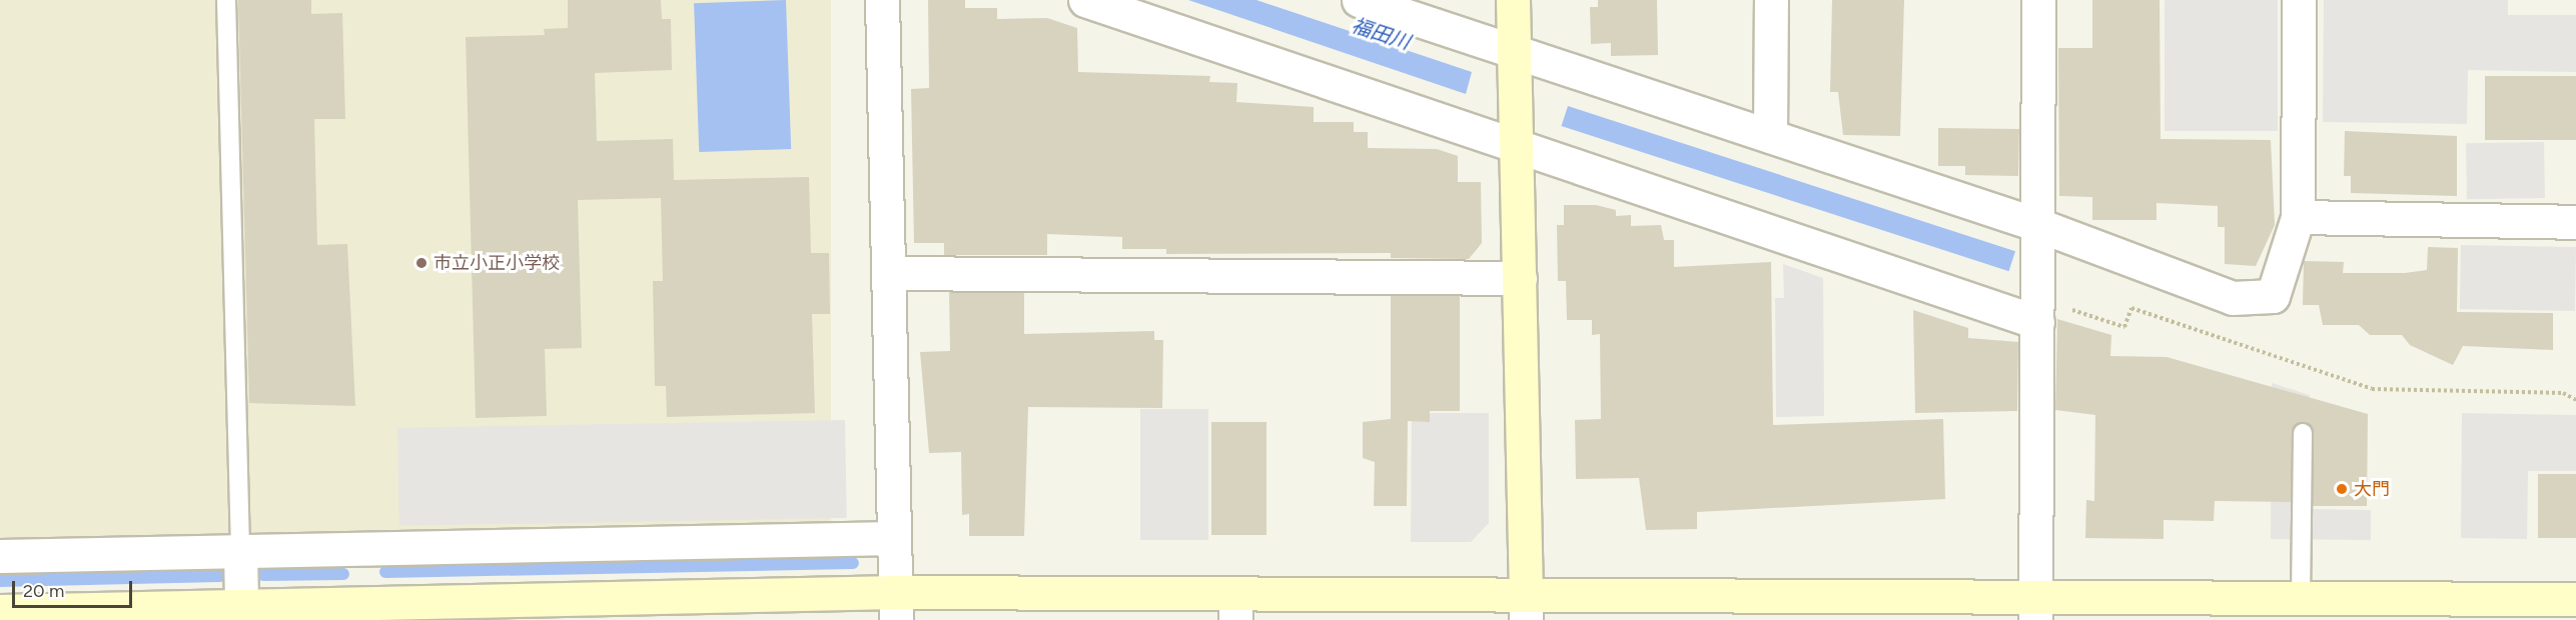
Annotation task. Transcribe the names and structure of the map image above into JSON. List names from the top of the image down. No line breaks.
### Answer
{"water":["福田川"],"places":["市立小正小学校","大門"],"scale_bar":"20 m"}
